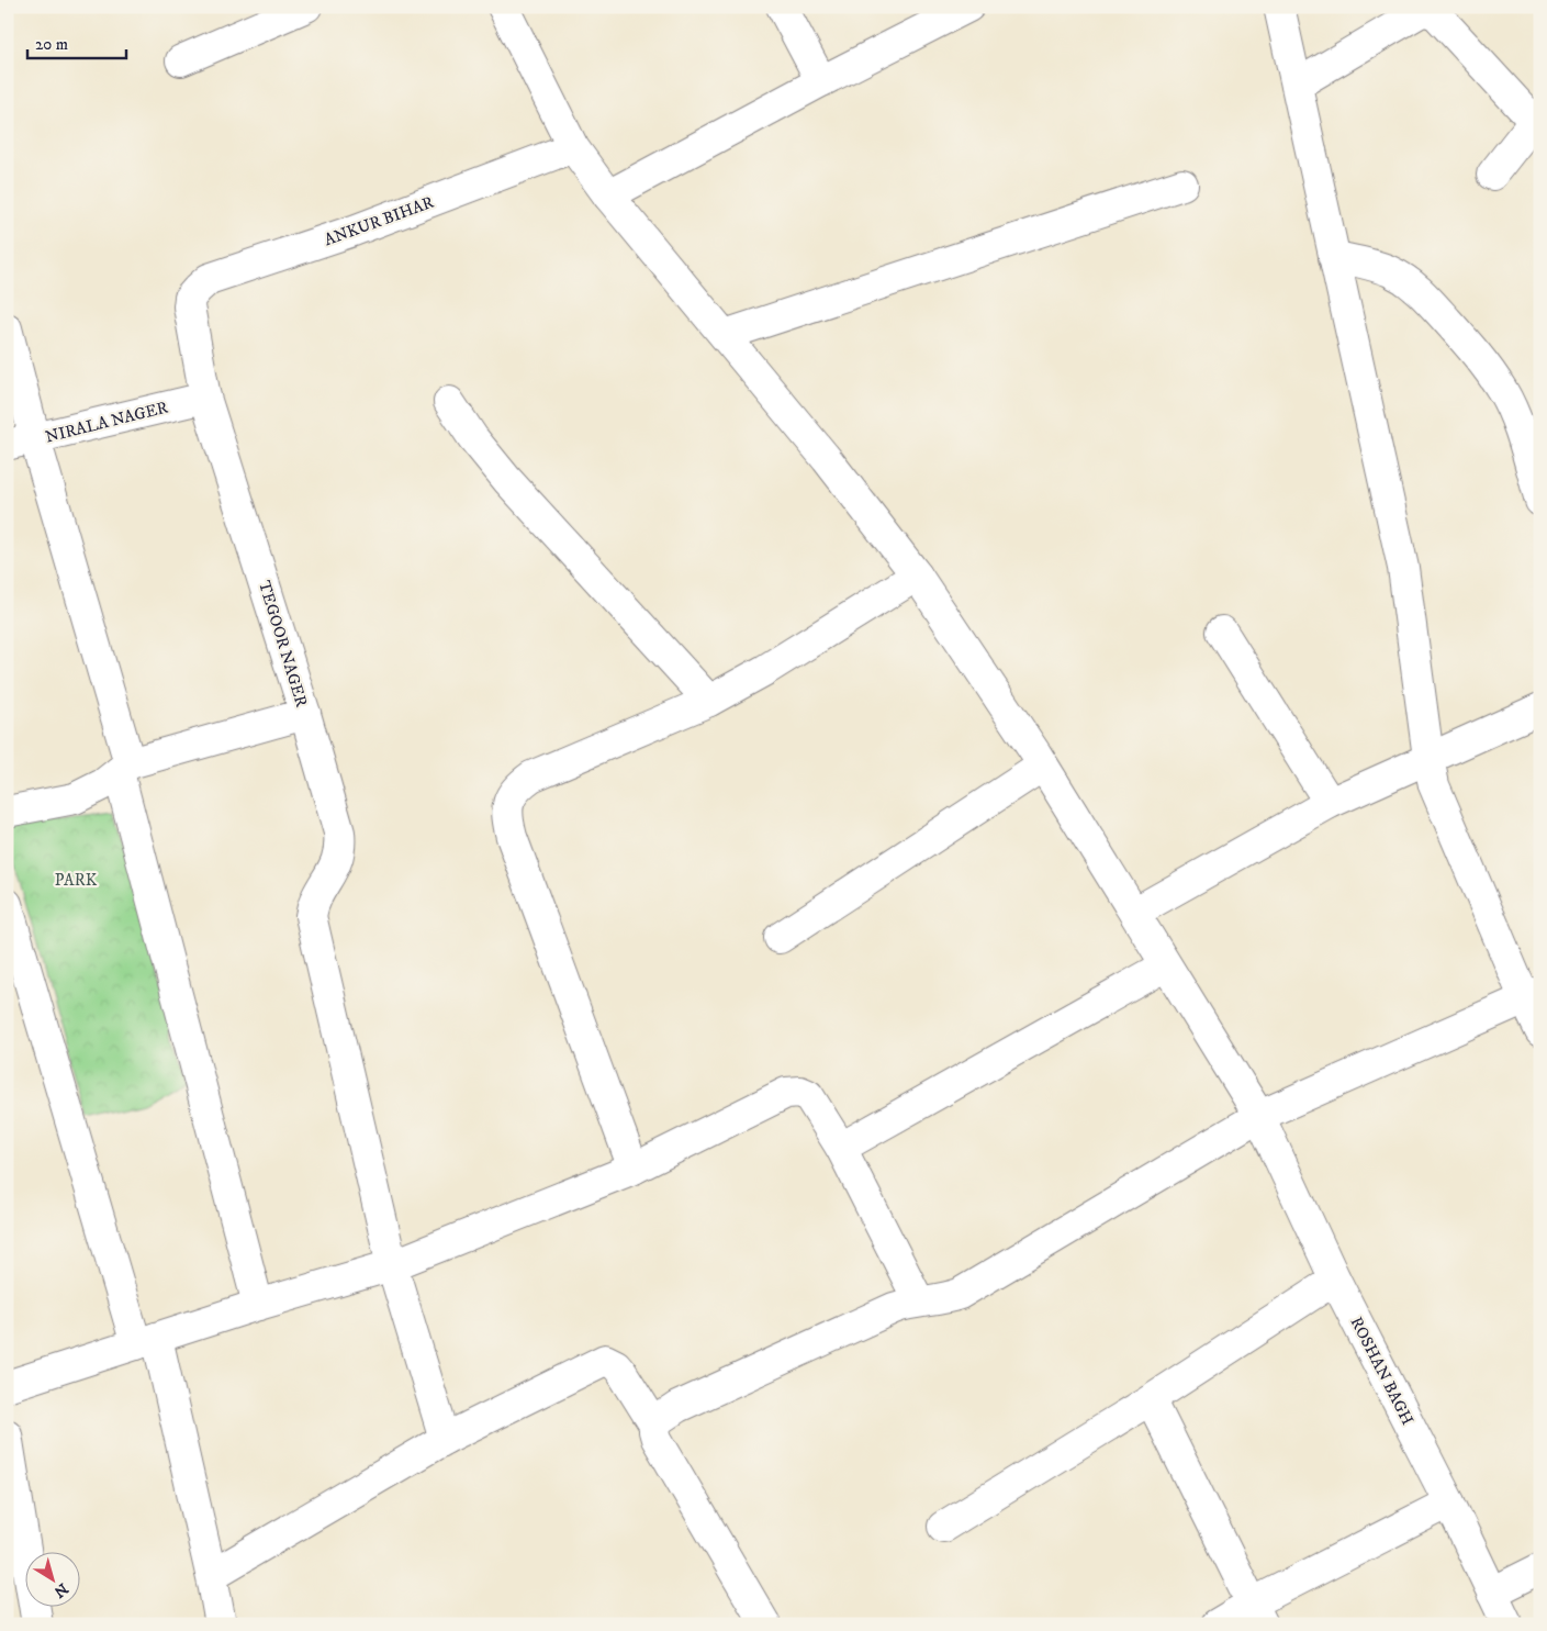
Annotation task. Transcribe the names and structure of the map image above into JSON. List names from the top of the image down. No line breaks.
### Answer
{"streets":{"street":["ANKUR BIHAR","NIRALA NAGER","TEGOOR NAGER","ROSHAN BAGH"]},"crossings":[["ANKUR BIHAR","TEGOOR NAGER"],["ANKUR BIHAR","ROSHAN BAGH"],["NIRALA NAGER","TEGOOR NAGER"]],"parks":["PARK"],"scale_bar":"20 m","north":"bottom right"}
